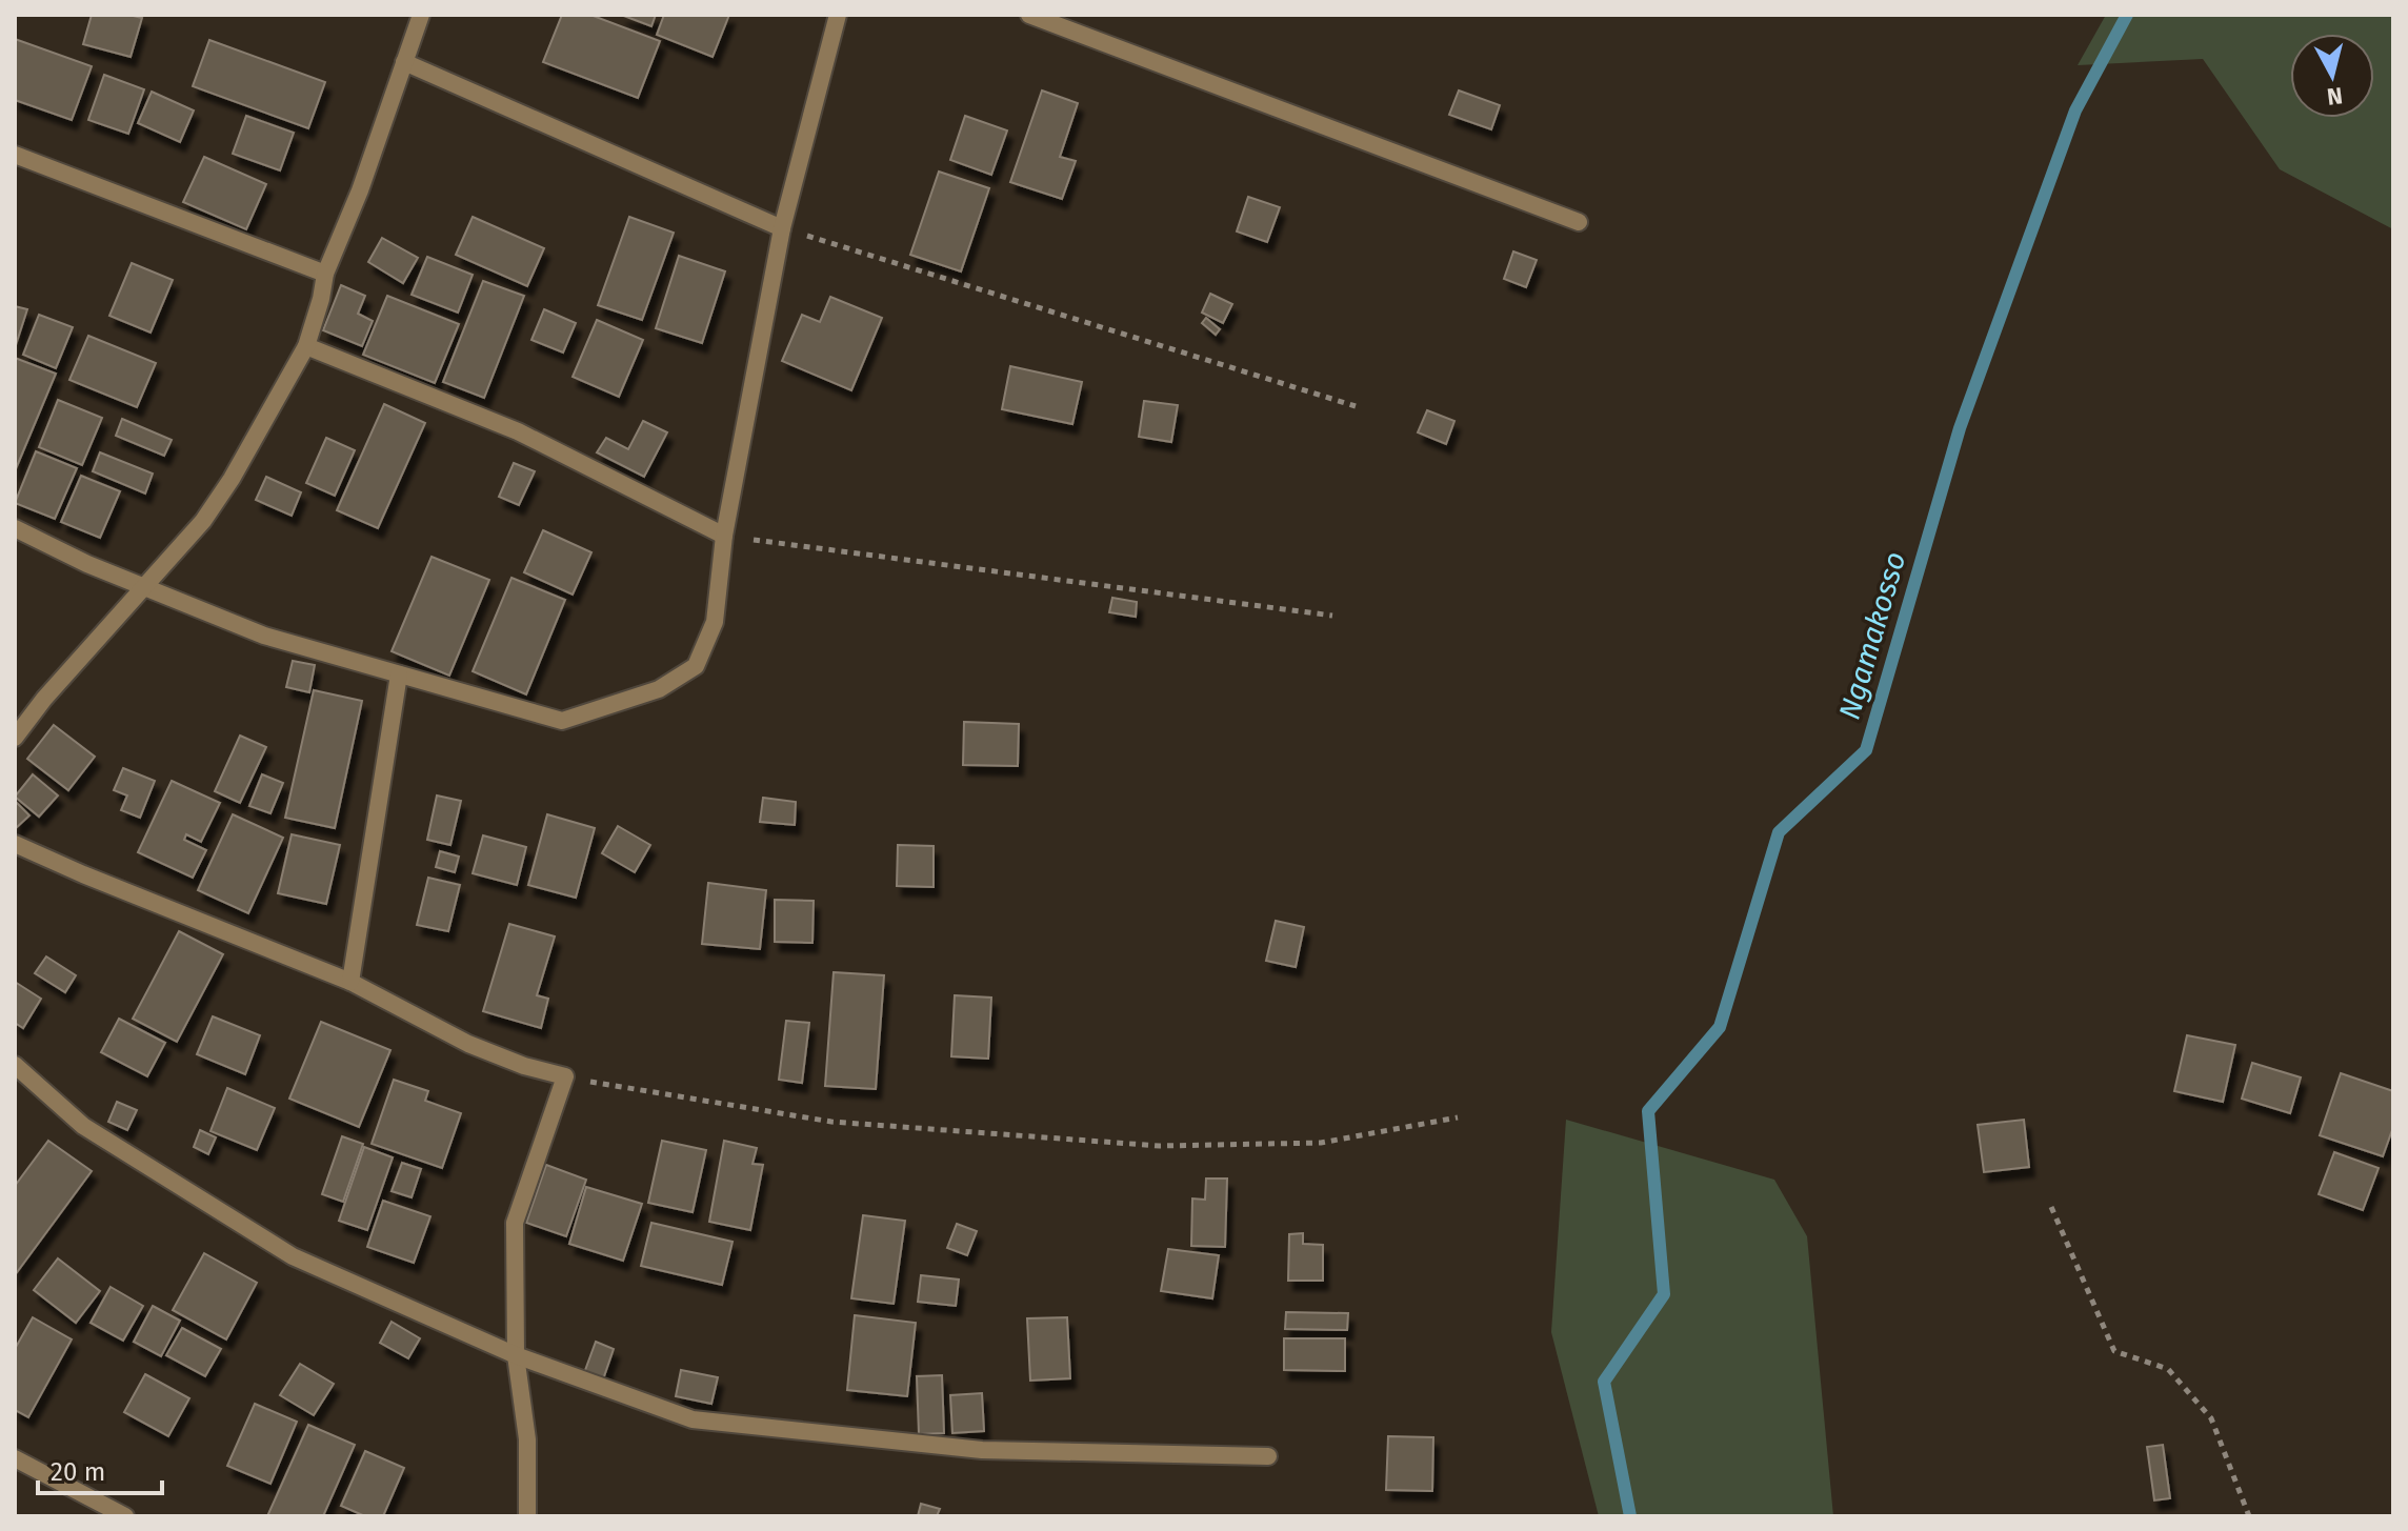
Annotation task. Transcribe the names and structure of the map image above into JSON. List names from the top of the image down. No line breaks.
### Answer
{"water":["Ngamakosso"],"scale_bar":"20 m","north":"bottom"}
